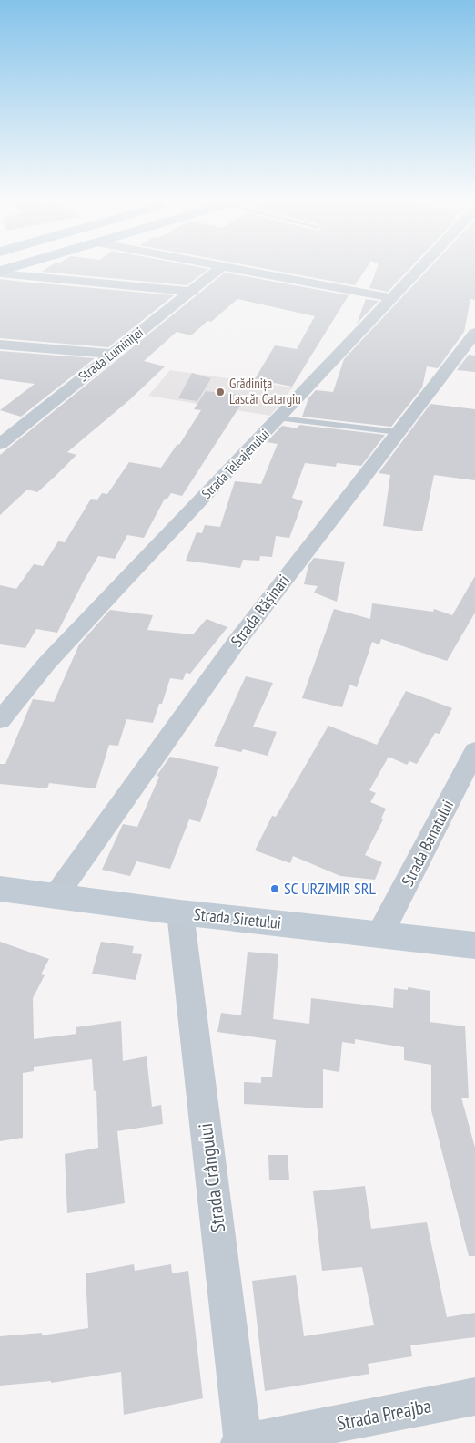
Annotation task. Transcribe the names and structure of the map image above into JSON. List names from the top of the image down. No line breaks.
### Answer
{"streets":{"street":["Strada Luminiței","Strada Teleajenului","Strada Rășinari","Strada Banatului","Strada Siretului","Strada Crângului","Strada Preajba"]},"crossings":[["Strada Rășinari","Strada Siretului"],["Strada Banatului","Strada Siretului"],["Strada Siretului","Strada Crângului"],["Strada Crângului","Strada Preajba"]],"places":["Grădinița Lascăr Catargiu","SC URZIMIR SRL"]}
